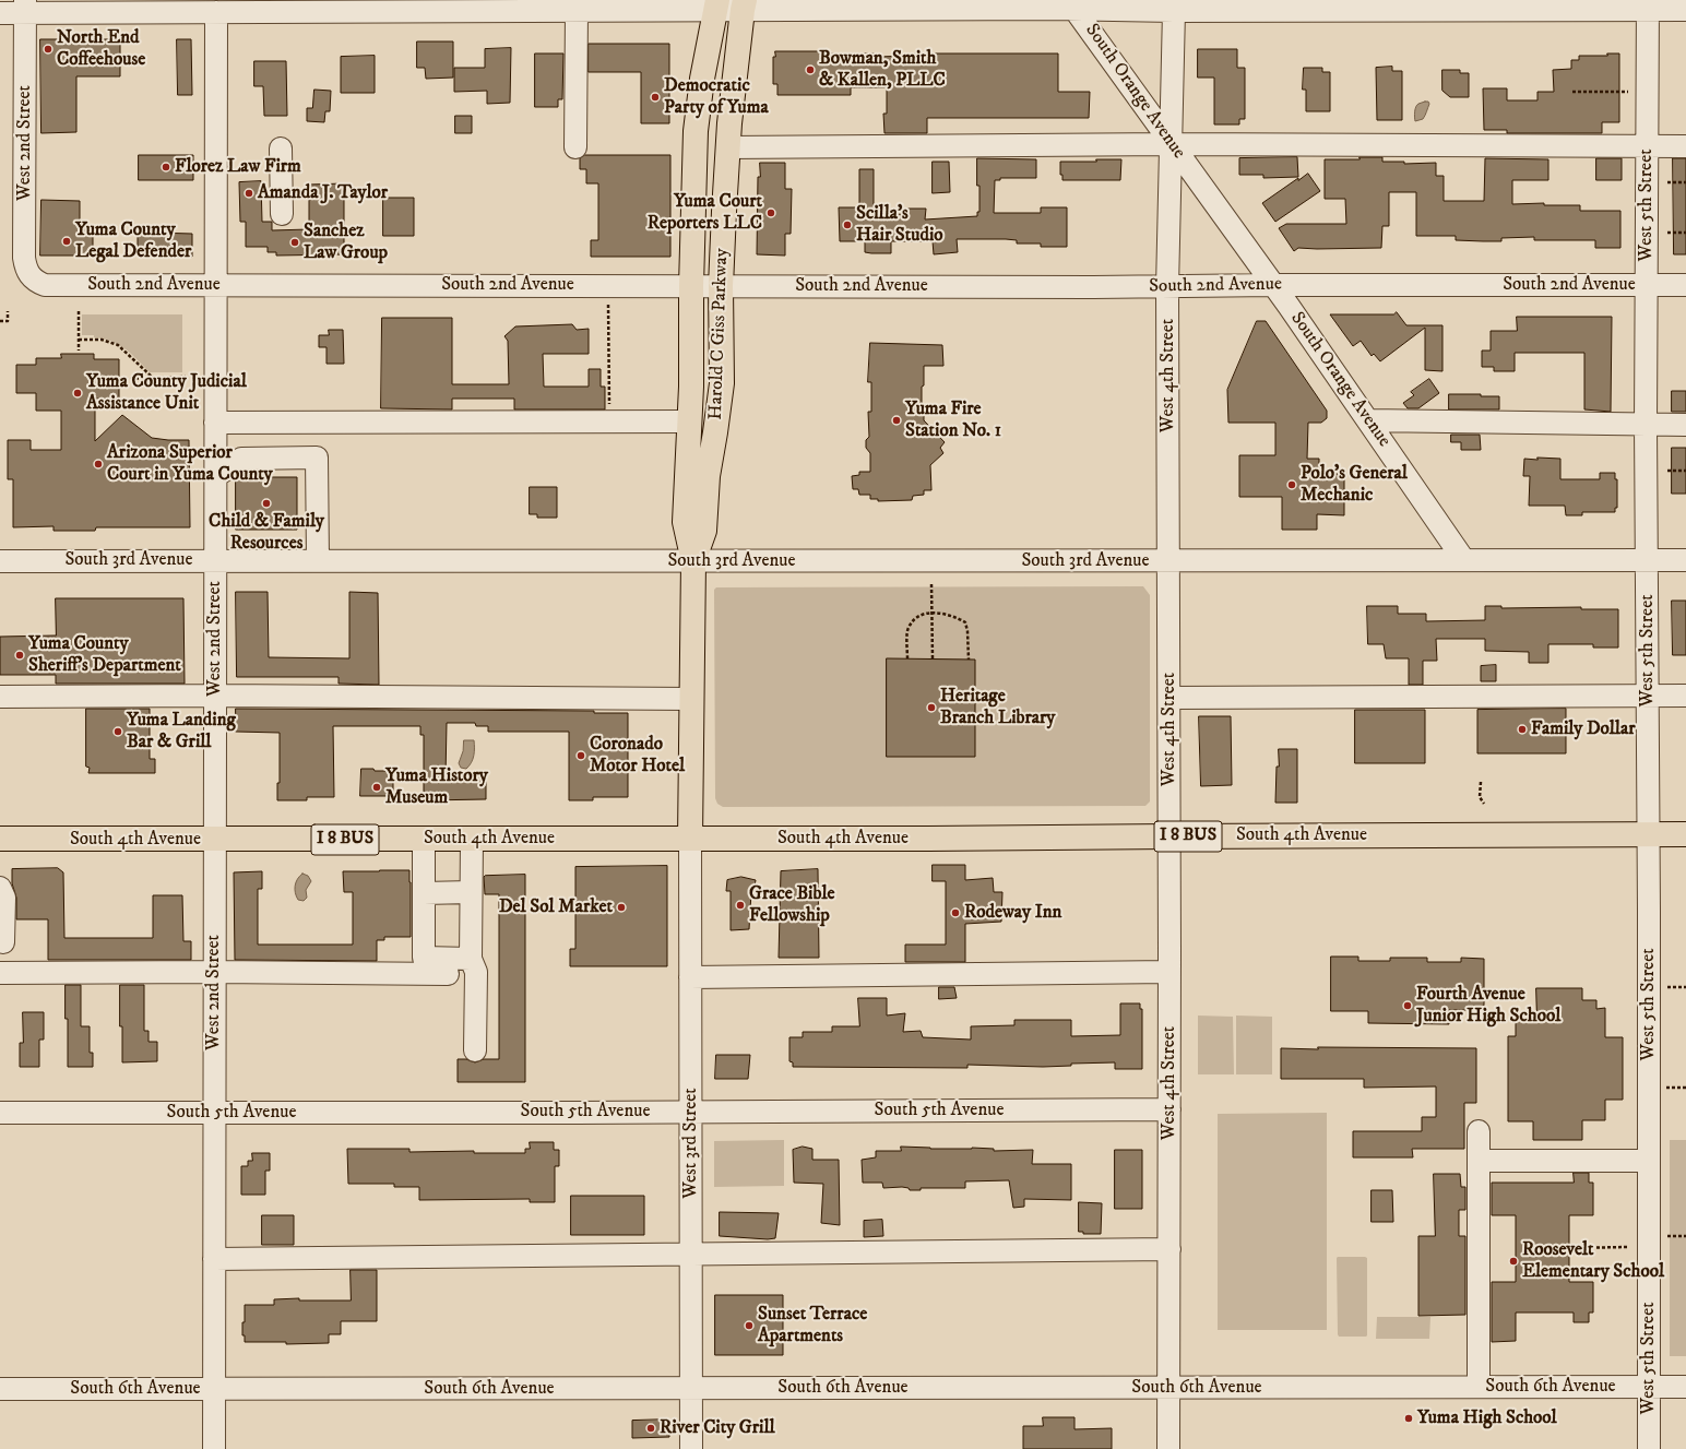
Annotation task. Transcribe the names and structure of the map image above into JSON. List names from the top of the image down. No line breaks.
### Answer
{"streets":{"main road":["Harold C Giss Parkway","South 4th Avenue","I 8 BUS"],"street":["South Orange Avenue","West 2nd Street","West 5th Street","South 2nd Avenue","West 4th Street","South 3rd Avenue","South 5th Avenue","West 3rd Street","South 6th Avenue"]},"crossings":[["South Orange Avenue","South 2nd Avenue"],["South Orange Avenue","West 4th Street"],["South Orange Avenue","South 3rd Avenue"],["West 2nd Street","South 2nd Avenue"],["West 2nd Street","South 3rd Avenue"],["West 2nd Street","South 4th Avenue"],["West 2nd Street","South 5th Avenue"],["West 2nd Street","South 6th Avenue"],["West 5th Street","South 2nd Avenue"],["West 5th Street","South 4th Avenue"],["West 5th Street","South 6th Avenue"],["South 2nd Avenue","Harold C Giss Parkway"],["South 2nd Avenue","West 4th Street"],["Harold C Giss Parkway","South 3rd Avenue"],["Harold C Giss Parkway","South 4th Avenue"],["Harold C Giss Parkway","West 3rd Street"],["West 4th Street","South 3rd Avenue"],["West 4th Street","South 4th Avenue"],["West 4th Street","South 5th Avenue"],["West 4th Street","South 6th Avenue"],["South 4th Avenue","West 3rd Street"],["South 5th Avenue","West 3rd Street"],["West 3rd Street","South 6th Avenue"]],"places":["North End Coffeehouse","Bowman, Smith & Kallen, PLLC","Democratic Party of Yuma","Florez Law Firm","Amanda J. Taylor","Yuma Court Reporters LLC","Scilla's Hair Studio","Yuma County Legal Defender","Sanchez Law Group","Yuma County Judicial Assistance Unit","Yuma Fire Station No. 1","Arizona Superior Court in Yuma County","Polo’s General Mechanic","Child & Family Resources","Yuma County Sheriff's Department","Heritage Branch Library","Family Dollar","Yuma Landing Bar & Grill","Coronado Motor Hotel","Yuma History Museum","Grace Bible Fellowship","Del Sol Market","Rodeway Inn","Fourth Avenue Junior High School","Roosevelt Elementary School","Sunset Terrace Apartments","Yuma High School","River City Grill"]}
